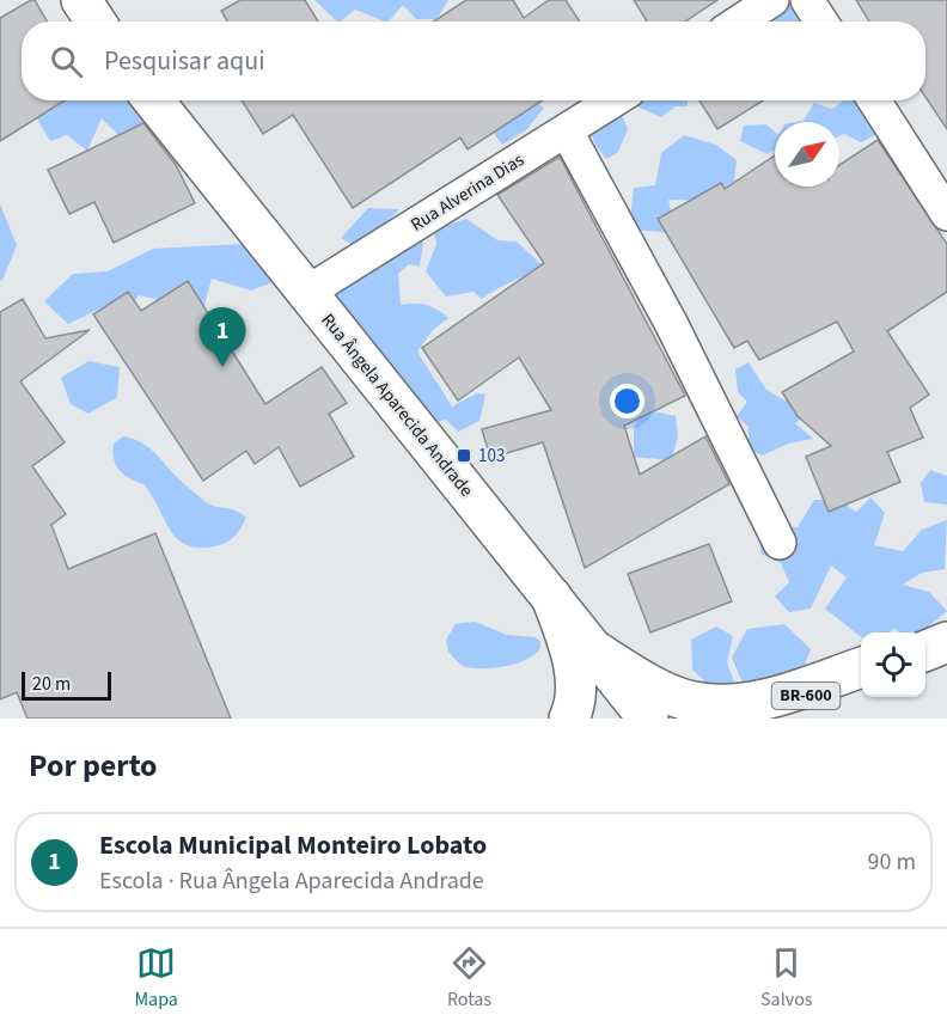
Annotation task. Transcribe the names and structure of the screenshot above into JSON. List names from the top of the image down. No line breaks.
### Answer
{"streets":{"street":["Rua Alverina Dias","Rua Ângela Aparecida Andrade","BR-600"]},"crossings":[["Rua Alverina Dias","Rua Ângela Aparecida Andrade"]],"places":{"transit":["103"]},"scale_bar":"20 m","north":"top right","page":{"search":"Pesquisar aqui","pins":"1","scale":"20 m","heading":"Por perto","list":[{"mark":"1","name":"Escola Municipal Monteiro Lobato","note":"Escola · Rua Ângela Aparecida Andrade","value":"90 m"}],"nav":["Mapa","Rotas","Salvos"]}}
